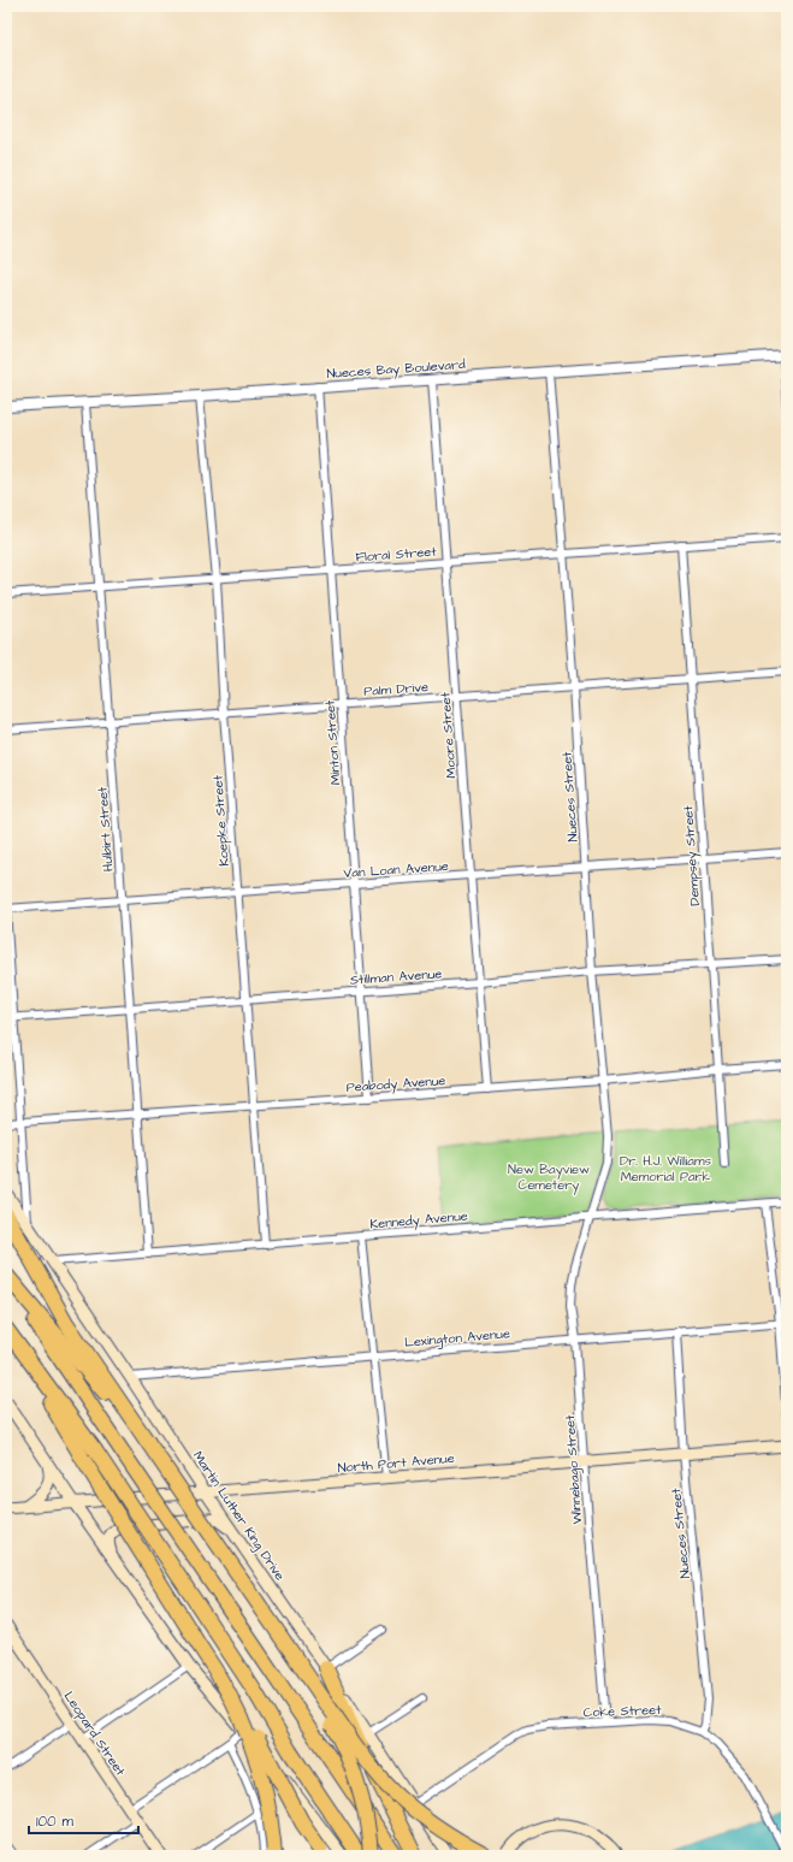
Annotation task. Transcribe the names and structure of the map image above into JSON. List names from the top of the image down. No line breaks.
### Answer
{"streets":{"main road":["North Port Avenue","Martin Luther King Drive","Leopard Street"],"street":["Nueces Bay Boulevard","Floral Street","Palm Drive","Moore Street","Minton Street","Nueces Street","Koepke Street","Hulbirt Street","Dempsey Street","Van Loan Avenue","Stillman Avenue","Peabody Avenue","Kennedy Avenue","Lexington Avenue","Winnebago Street","Coke Street"]},"crossings":[["Nueces Bay Boulevard","Moore Street"],["Nueces Bay Boulevard","Minton Street"],["Nueces Bay Boulevard","Nueces Street"],["Nueces Bay Boulevard","Koepke Street"],["Nueces Bay Boulevard","Hulbirt Street"],["Floral Street","Moore Street"],["Floral Street","Minton Street"],["Floral Street","Nueces Street"],["Floral Street","Koepke Street"],["Floral Street","Hulbirt Street"],["Floral Street","Dempsey Street"],["Palm Drive","Moore Street"],["Palm Drive","Minton Street"],["Palm Drive","Nueces Street"],["Palm Drive","Koepke Street"],["Palm Drive","Hulbirt Street"],["Palm Drive","Dempsey Street"],["Moore Street","Van Loan Avenue"],["Moore Street","Stillman Avenue"],["Moore Street","Peabody Avenue"],["Minton Street","Van Loan Avenue"],["Minton Street","Stillman Avenue"],["Minton Street","Peabody Avenue"],["Nueces Street","Van Loan Avenue"],["Nueces Street","Stillman Avenue"],["Nueces Street","Peabody Avenue"],["Nueces Street","Kennedy Avenue"],["Nueces Street","Lexington Avenue"],["Nueces Street","North Port Avenue"],["Nueces Street","Winnebago Street"],["Nueces Street","Coke Street"],["Koepke Street","Van Loan Avenue"],["Koepke Street","Stillman Avenue"],["Koepke Street","Peabody Avenue"],["Koepke Street","Kennedy Avenue"],["Hulbirt Street","Van Loan Avenue"],["Hulbirt Street","Stillman Avenue"],["Hulbirt Street","Peabody Avenue"],["Hulbirt Street","Kennedy Avenue"],["Dempsey Street","Van Loan Avenue"],["Dempsey Street","Stillman Avenue"],["Dempsey Street","Peabody Avenue"],["Kennedy Avenue","Winnebago Street"],["Kennedy Avenue","Martin Luther King Drive"],["Lexington Avenue","Winnebago Street"],["Lexington Avenue","Martin Luther King Drive"],["North Port Avenue","Winnebago Street"],["North Port Avenue","Martin Luther King Drive"],["Winnebago Street","Coke Street"],["Martin Luther King Drive","Coke Street"]],"parks":["Dr. H.J. Williams Memorial Park","New Bayview Cemetery"],"scale_bar":"100 m"}
